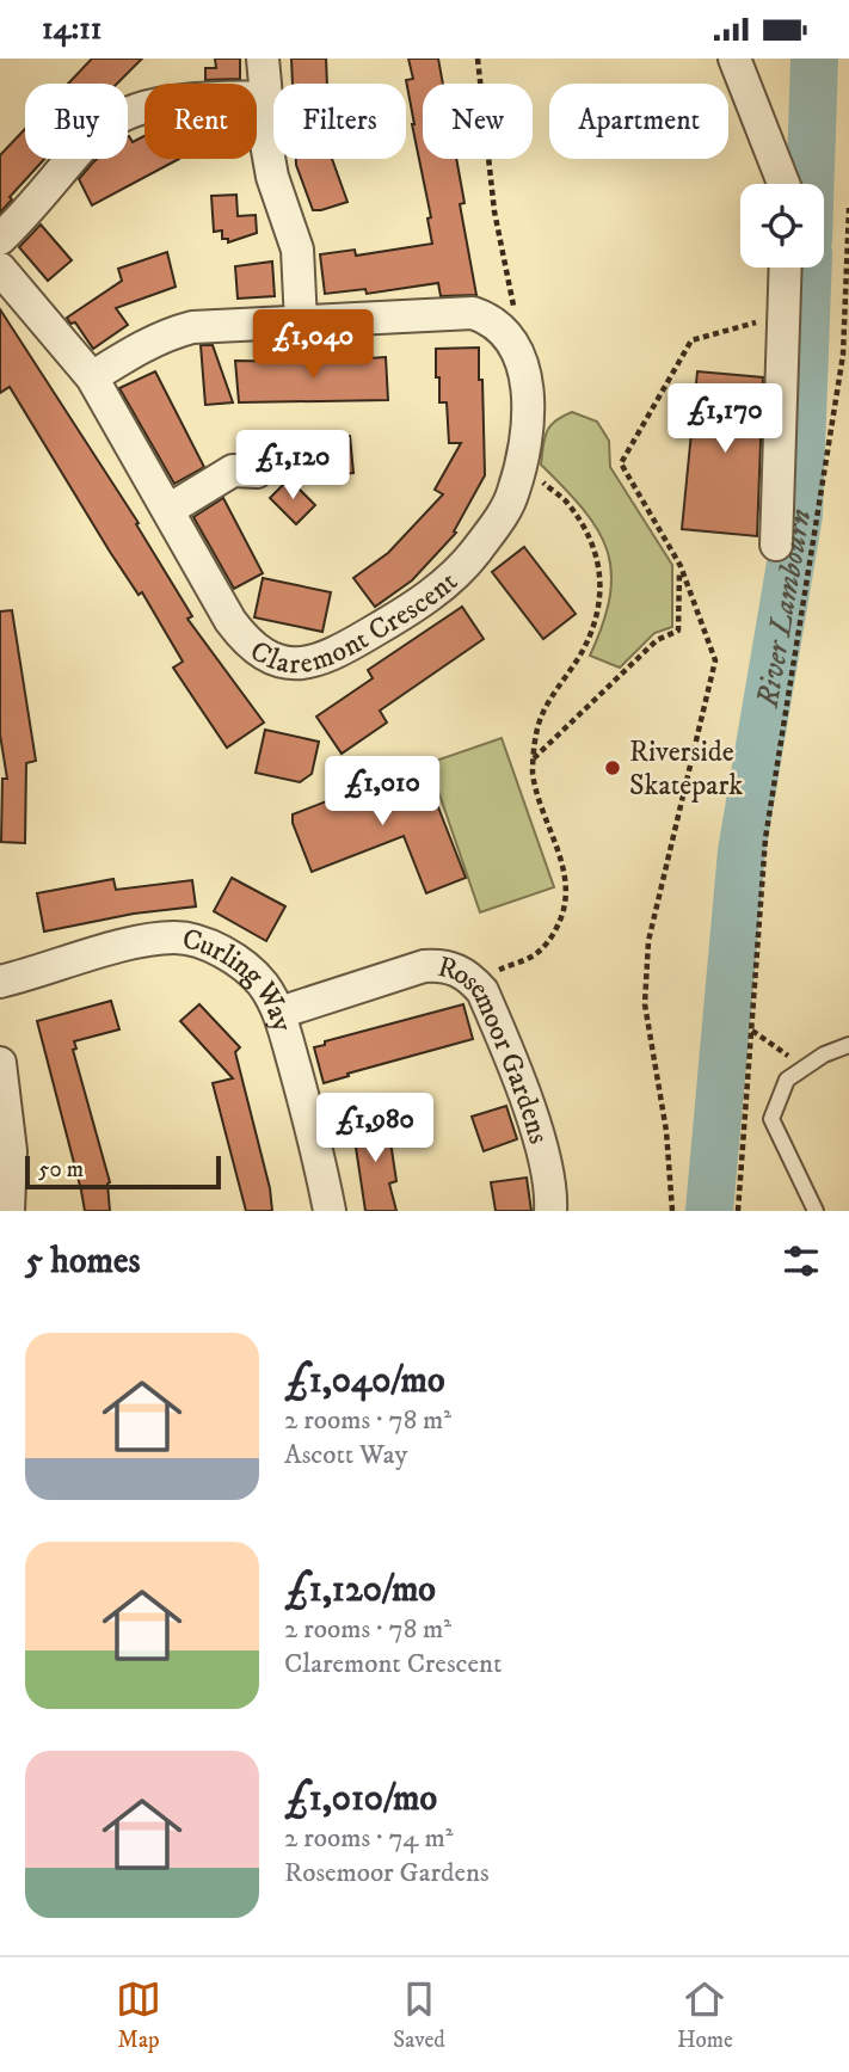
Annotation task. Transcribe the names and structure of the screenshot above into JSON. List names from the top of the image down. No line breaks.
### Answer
{"streets":{"street":["Claremont Crescent","Curling Way","Rosemoor Gardens"]},"crossings":[["Curling Way","Rosemoor Gardens"]],"water":["River Lambourn"],"places":["Riverside Skatepark"],"scale_bar":"50 m","page":{"status":"14:11","chip":["Buy","Rent","Filters","New","Apartment"],"price":["£1,040","£1,170","£1,120","£1,010","£1,980"],"scale":"50 m","heading":"5 homes","list":[{"name":"£1,040/mo","note":"2 rooms · 78 m² · Ascott Way"},{"name":"£1,120/mo","note":"2 rooms · 78 m² · Claremont Crescent"},{"name":"£1,010/mo","note":"2 rooms · 74 m² · Rosemoor Gardens"}],"tabs":["Map","Saved","Home"]}}
